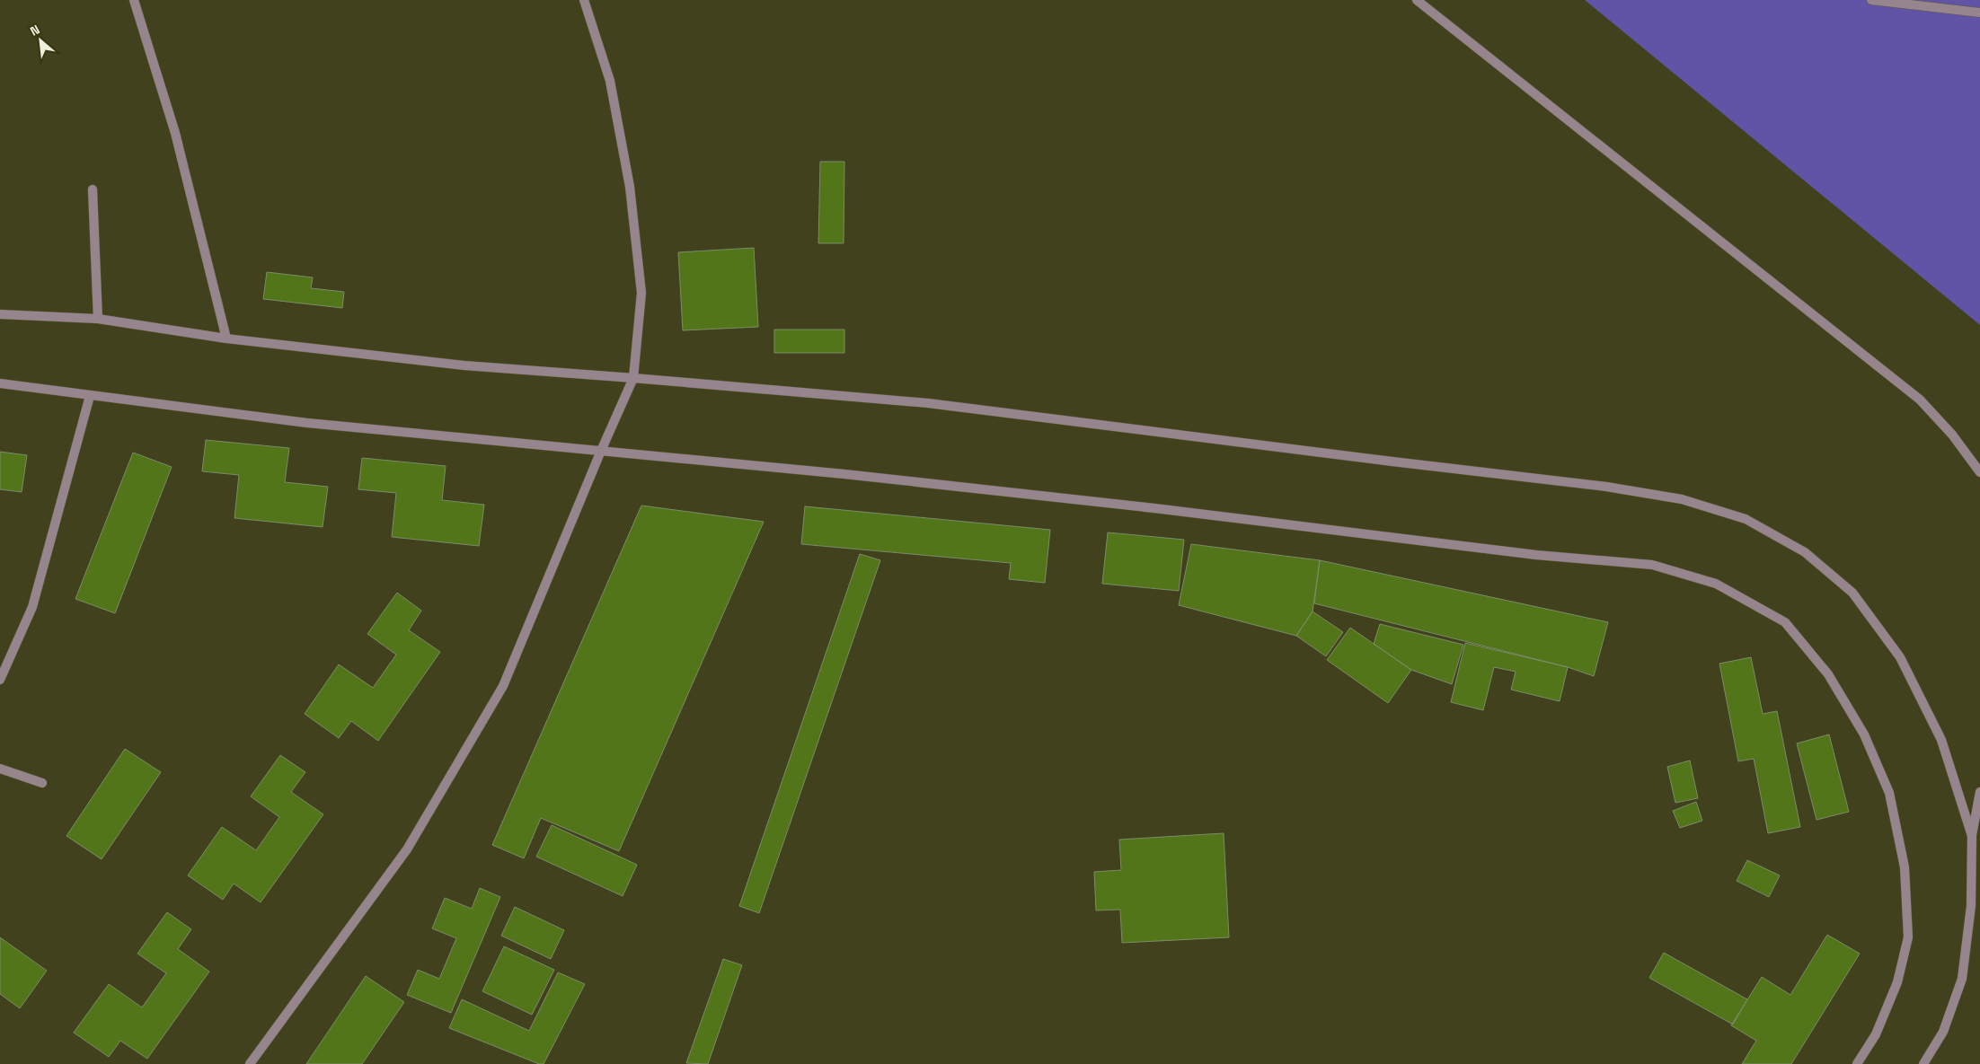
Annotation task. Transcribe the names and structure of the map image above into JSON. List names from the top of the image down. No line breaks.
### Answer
{"north":"top left"}
